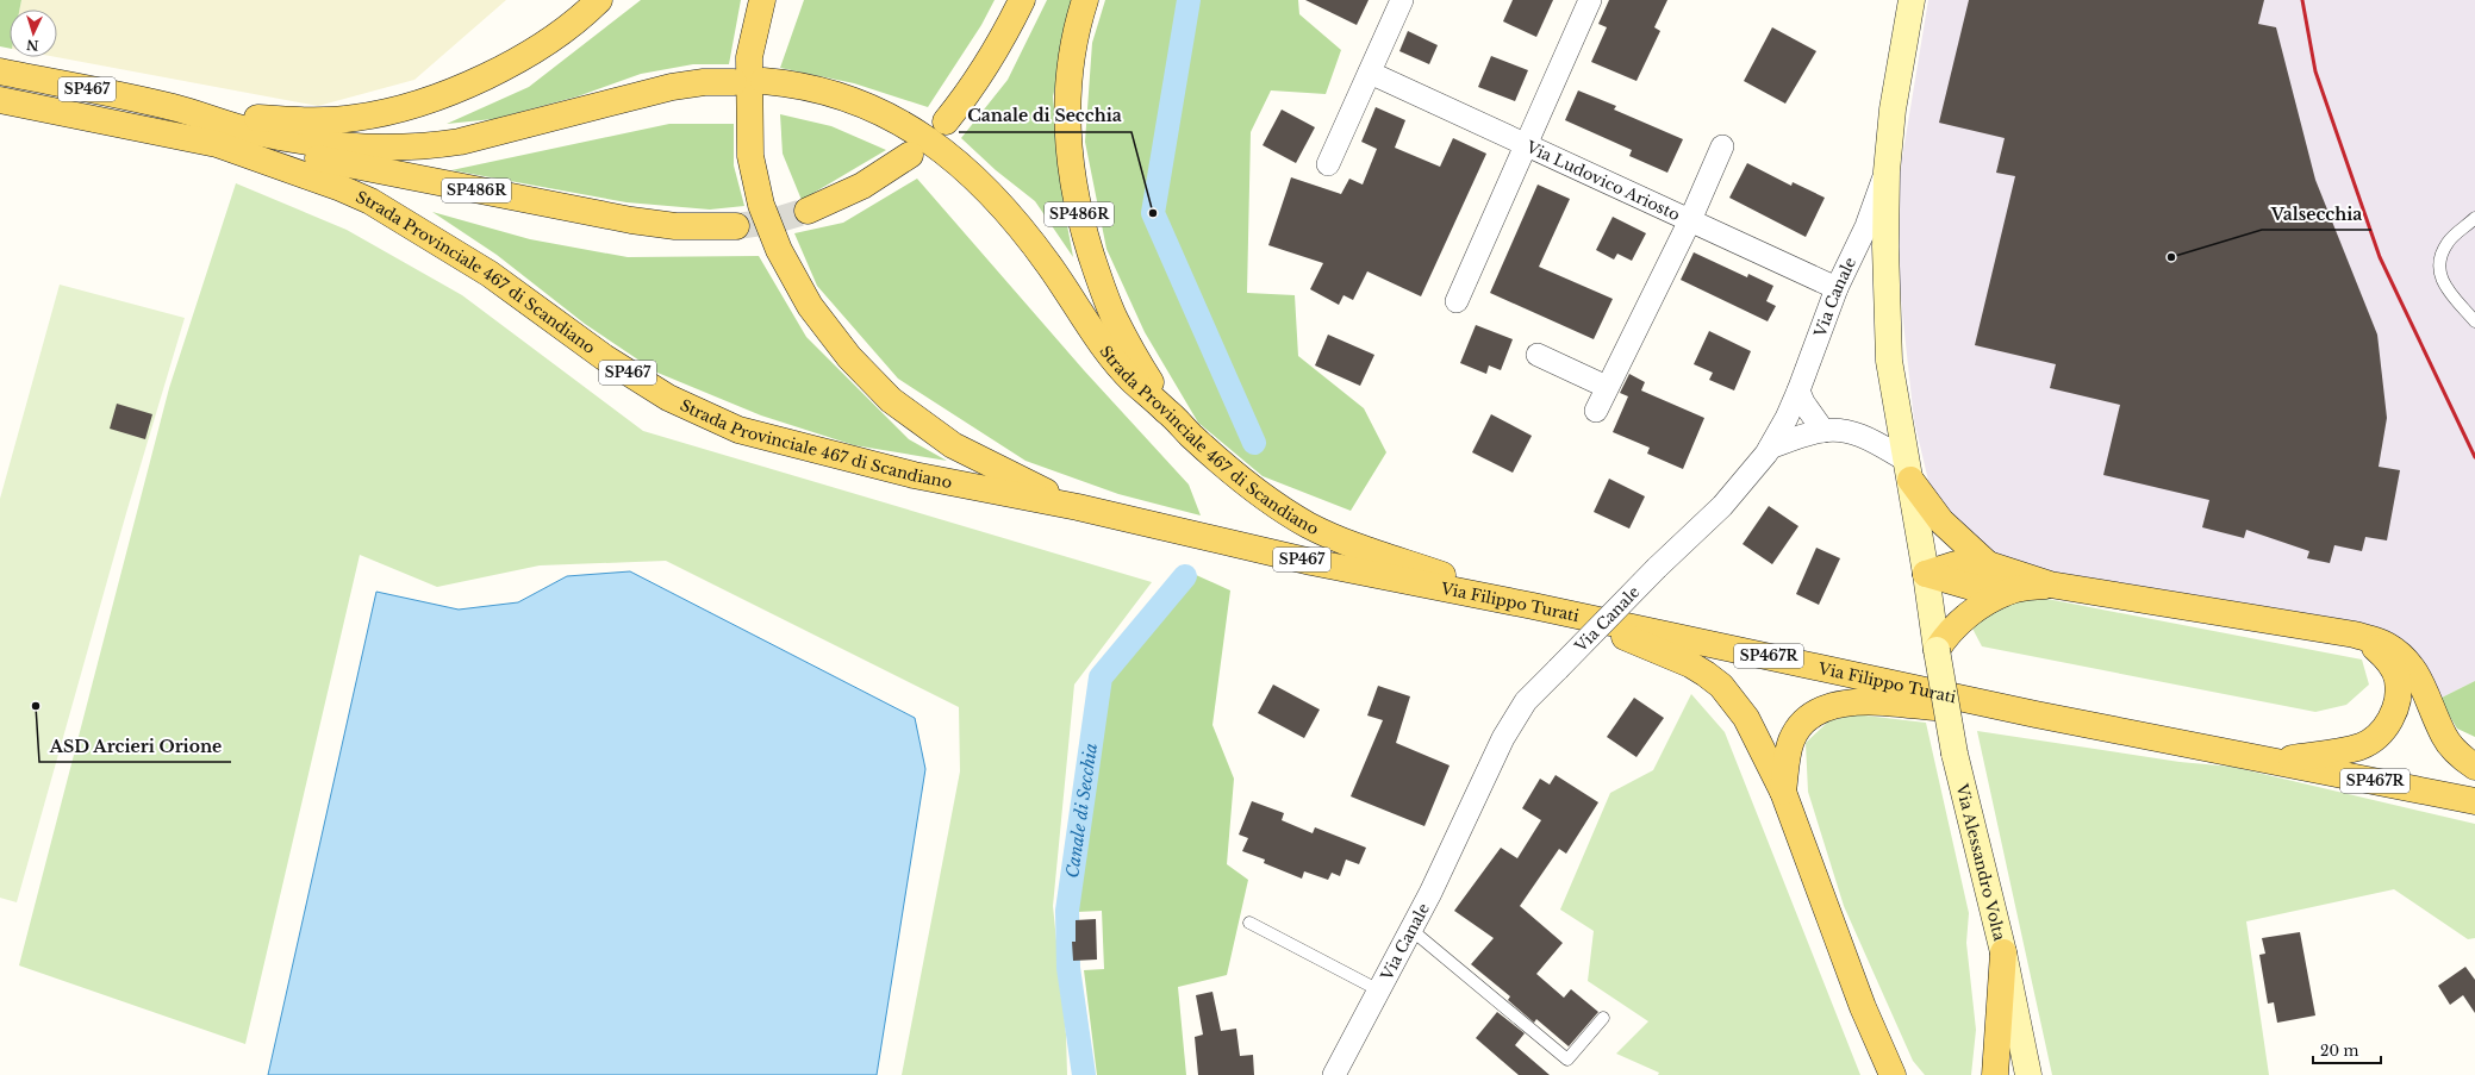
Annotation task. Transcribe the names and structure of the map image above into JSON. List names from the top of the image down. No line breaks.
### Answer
{"streets":{"main road":["SP467","SP486R","Strada Provinciale 467 di Scandiano","Via Canale","Via Filippo Turati","SP467R","Via Alessandro Volta"],"street":["Via Ludovico Ariosto"]},"crossings":[["Via Ludovico Ariosto","Via Canale"],["SP486R","Strada Provinciale 467 di Scandiano"],["Strada Provinciale 467 di Scandiano","Via Filippo Turati"],["Via Canale","Via Alessandro Volta"]],"water":["Canale di Secchia"],"places":["Canale di Secchia","Valsecchia","ASD Arcieri Orione"],"scale_bar":"20 m","north":"bottom"}
